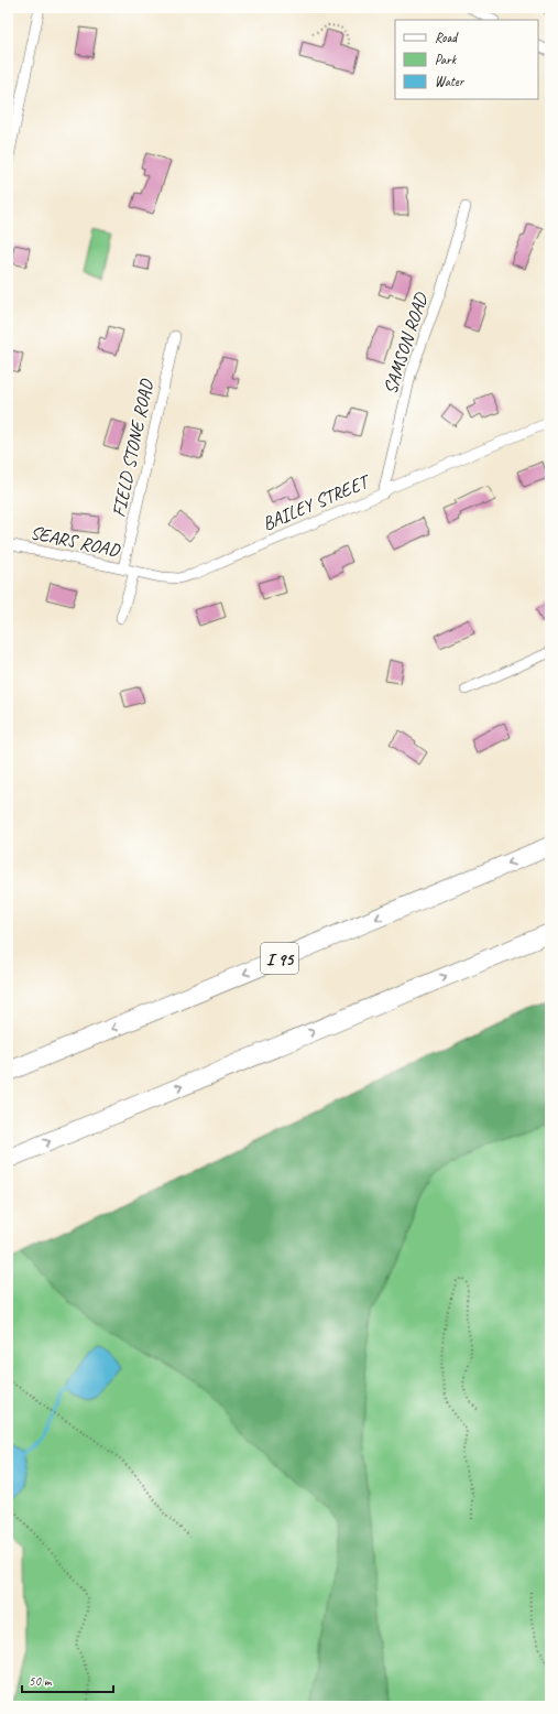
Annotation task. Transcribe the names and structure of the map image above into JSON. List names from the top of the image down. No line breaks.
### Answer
{"streets":{"highway":["I 95"],"street":["SAMSON ROAD","FIELD STONE ROAD","BAILEY STREET","SEARS ROAD"]},"crossings":[["SAMSON ROAD","BAILEY STREET"],["FIELD STONE ROAD","SEARS ROAD"],["BAILEY STREET","SEARS ROAD"]],"legend":["Road","Park","Water"],"scale_bar":"50 m"}
